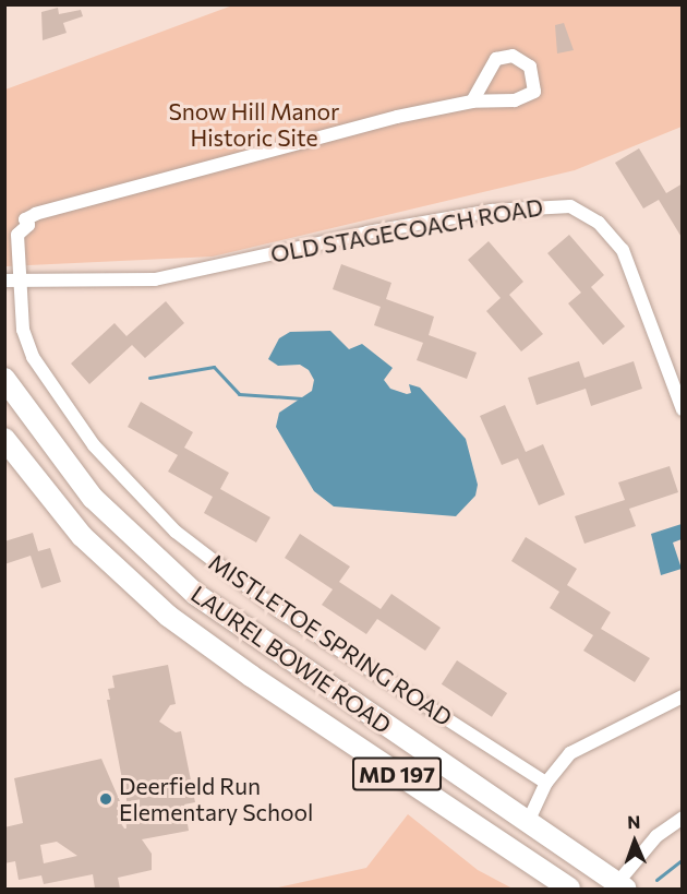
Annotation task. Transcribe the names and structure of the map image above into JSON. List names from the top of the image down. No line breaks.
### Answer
{"streets":{"main road":["LAUREL BOWIE ROAD","MD 197"],"street":["OLD STAGECOACH ROAD","MISTLETOE SPRING ROAD"]},"crossings":[["OLD STAGECOACH ROAD","MISTLETOE SPRING ROAD"]],"parks":["Snow Hill Manor Historic Site"],"places":["Deerfield Run Elementary School"],"north":"top"}
